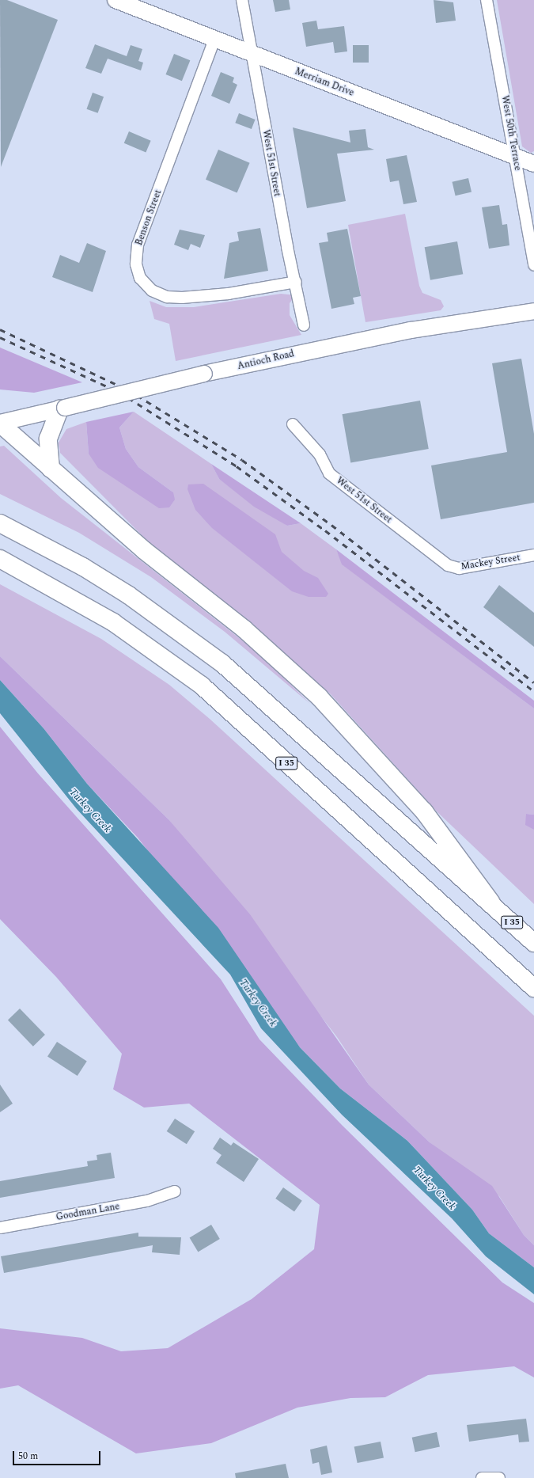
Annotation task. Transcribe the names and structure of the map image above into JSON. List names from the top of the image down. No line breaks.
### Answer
{"streets":{"highway":["I 35"],"main road":["Merriam Drive","Antioch Road"],"street":["West 50th Terrace","West 51st Street","Benson Street","Mackey Street","Goodman Lane"]},"crossings":[["Merriam Drive","West 50th Terrace"],["Merriam Drive","West 51st Street"],["Merriam Drive","Benson Street"],["West 51st Street","Benson Street"],["West 51st Street","Mackey Street"]],"water":["Turkey Creek"],"scale_bar":"50 m"}
